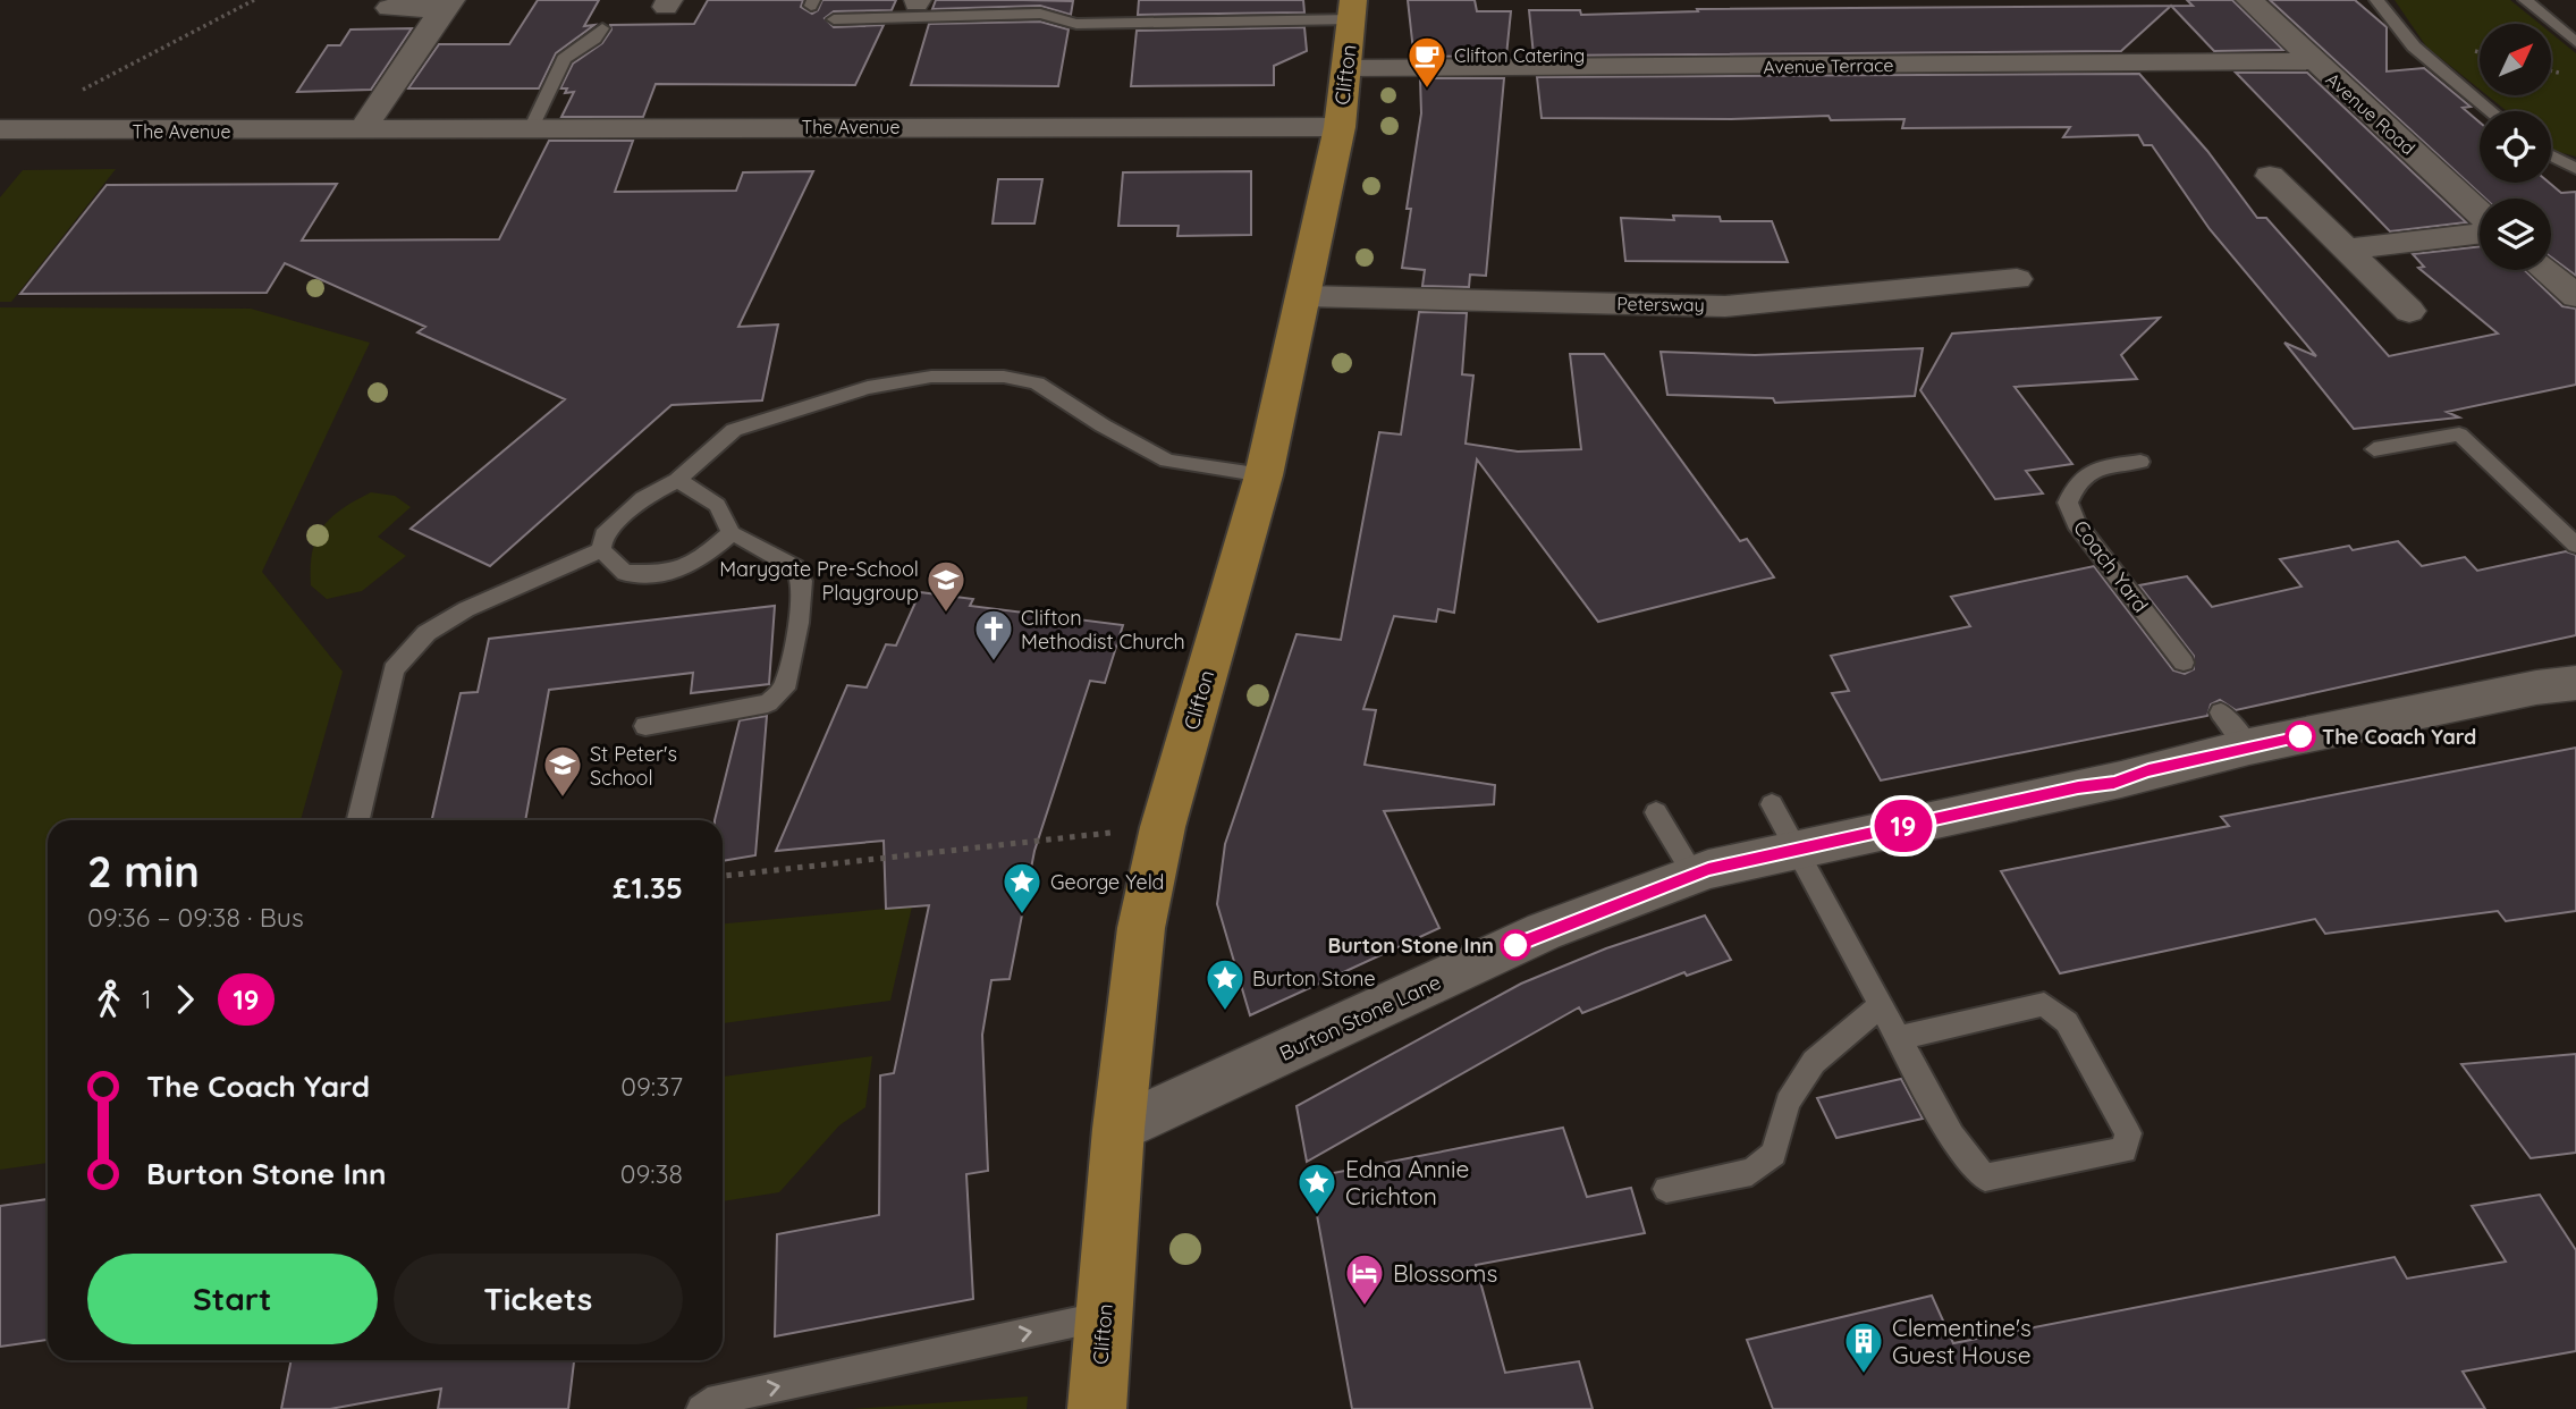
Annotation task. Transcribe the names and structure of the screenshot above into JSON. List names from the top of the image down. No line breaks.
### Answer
{"streets":{"main road":["Clifton"],"street":["Avenue Terrace","Avenue Road","The Avenue","Petersway","Burton Stone Lane"],"lane":["Coach Yard"]},"crossings":[["Avenue Terrace","Clifton"],["Avenue Terrace","Avenue Road"],["Clifton","The Avenue"],["Clifton","Petersway"],["Clifton","Burton Stone Lane"]],"places":{"cafe":["Clifton Catering"],"school or university":["Marygate Pre-School Playgroup","St Peter's School"],"church":["Clifton Methodist Church"],"other":["The Coach Yard","Burton Stone Inn"],"place":["George Yeld","Burton Stone","Edna Annie Crichton"],"hotel":["Blossoms"],"building":["Clementine's Guest House"]},"lines":["bus line 19"],"north":"top right","page":{"on_map":"19","heading":["2 min","09:36 – 09:38 · Bus","£1.35"],"legs":["1","19"],"list":[{"name":"The Coach Yard","value":"09:37"},{"name":"Burton Stone Inn","value":"09:38"}],"buttons":["Start","Tickets"]}}
